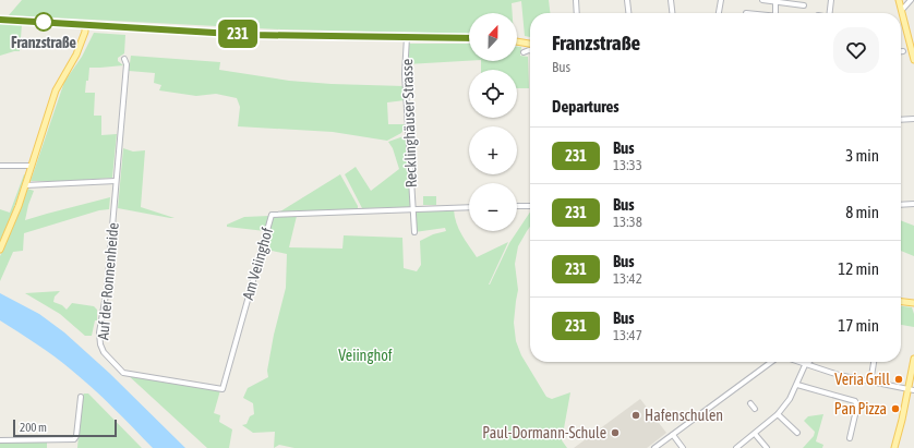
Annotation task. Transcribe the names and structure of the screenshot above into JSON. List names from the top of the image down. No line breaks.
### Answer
{"streets":{"main road":["Recklinghäuser Strasse"],"street":["Am Veiinghof","Auf der Ronnenheide"]},"crossings":[["Recklinghäuser Strasse","Am Veiinghof"],["Am Veiinghof","Auf der Ronnenheide"]],"parks":["Veiinghof"],"places":["Franzstraße","Veria Grill","Pan Pizza","Hafenschulen","Paul-Dormann-Schule"],"lines":["bus line 231"],"scale_bar":"200 m","north":"top","page":{"on_map":"231","map_buttons":["+","−"],"heading":[["Franzstraße","Bus"],"Departures"],"list":[{"mark":"231","name":"Bus","note":"13:33","value":"3 min"},{"mark":"231","name":"Bus","note":"13:38","value":"8 min"},{"mark":"231","name":"Bus","note":"13:42","value":"12 min"},{"mark":"231","name":"Bus","note":"13:47","value":"17 min"}],"scale":"200 m"}}
